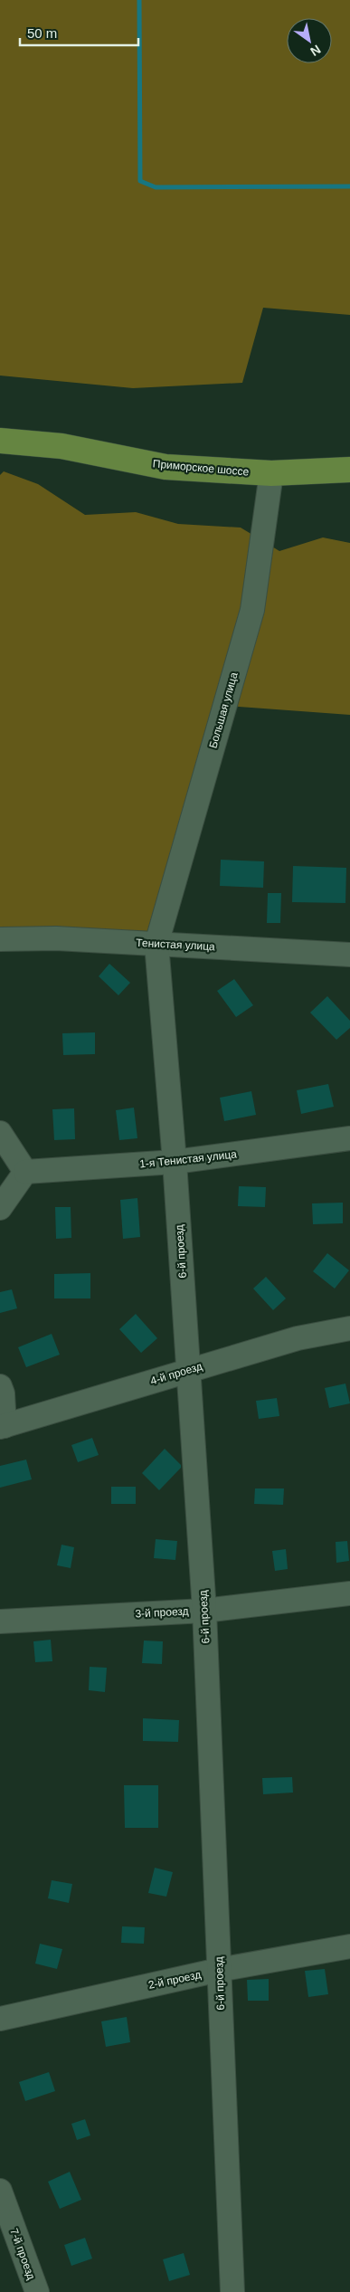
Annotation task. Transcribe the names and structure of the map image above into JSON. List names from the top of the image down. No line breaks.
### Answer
{"streets":{"main road":["Приморское шоссе"],"street":["Большая улица","Тенистая улица","1-я Тенистая улица","6-й проезд","4-й проезд","3-й проезд","2-й проезд","7-й проезд"]},"crossings":[["Приморское шоссе","Большая улица"],["Большая улица","Тенистая улица"],["Большая улица","6-й проезд"],["Тенистая улица","6-й проезд"],["1-я Тенистая улица","6-й проезд"],["6-й проезд","4-й проезд"],["6-й проезд","3-й проезд"],["6-й проезд","2-й проезд"]],"scale_bar":"50 m","north":"bottom right"}
